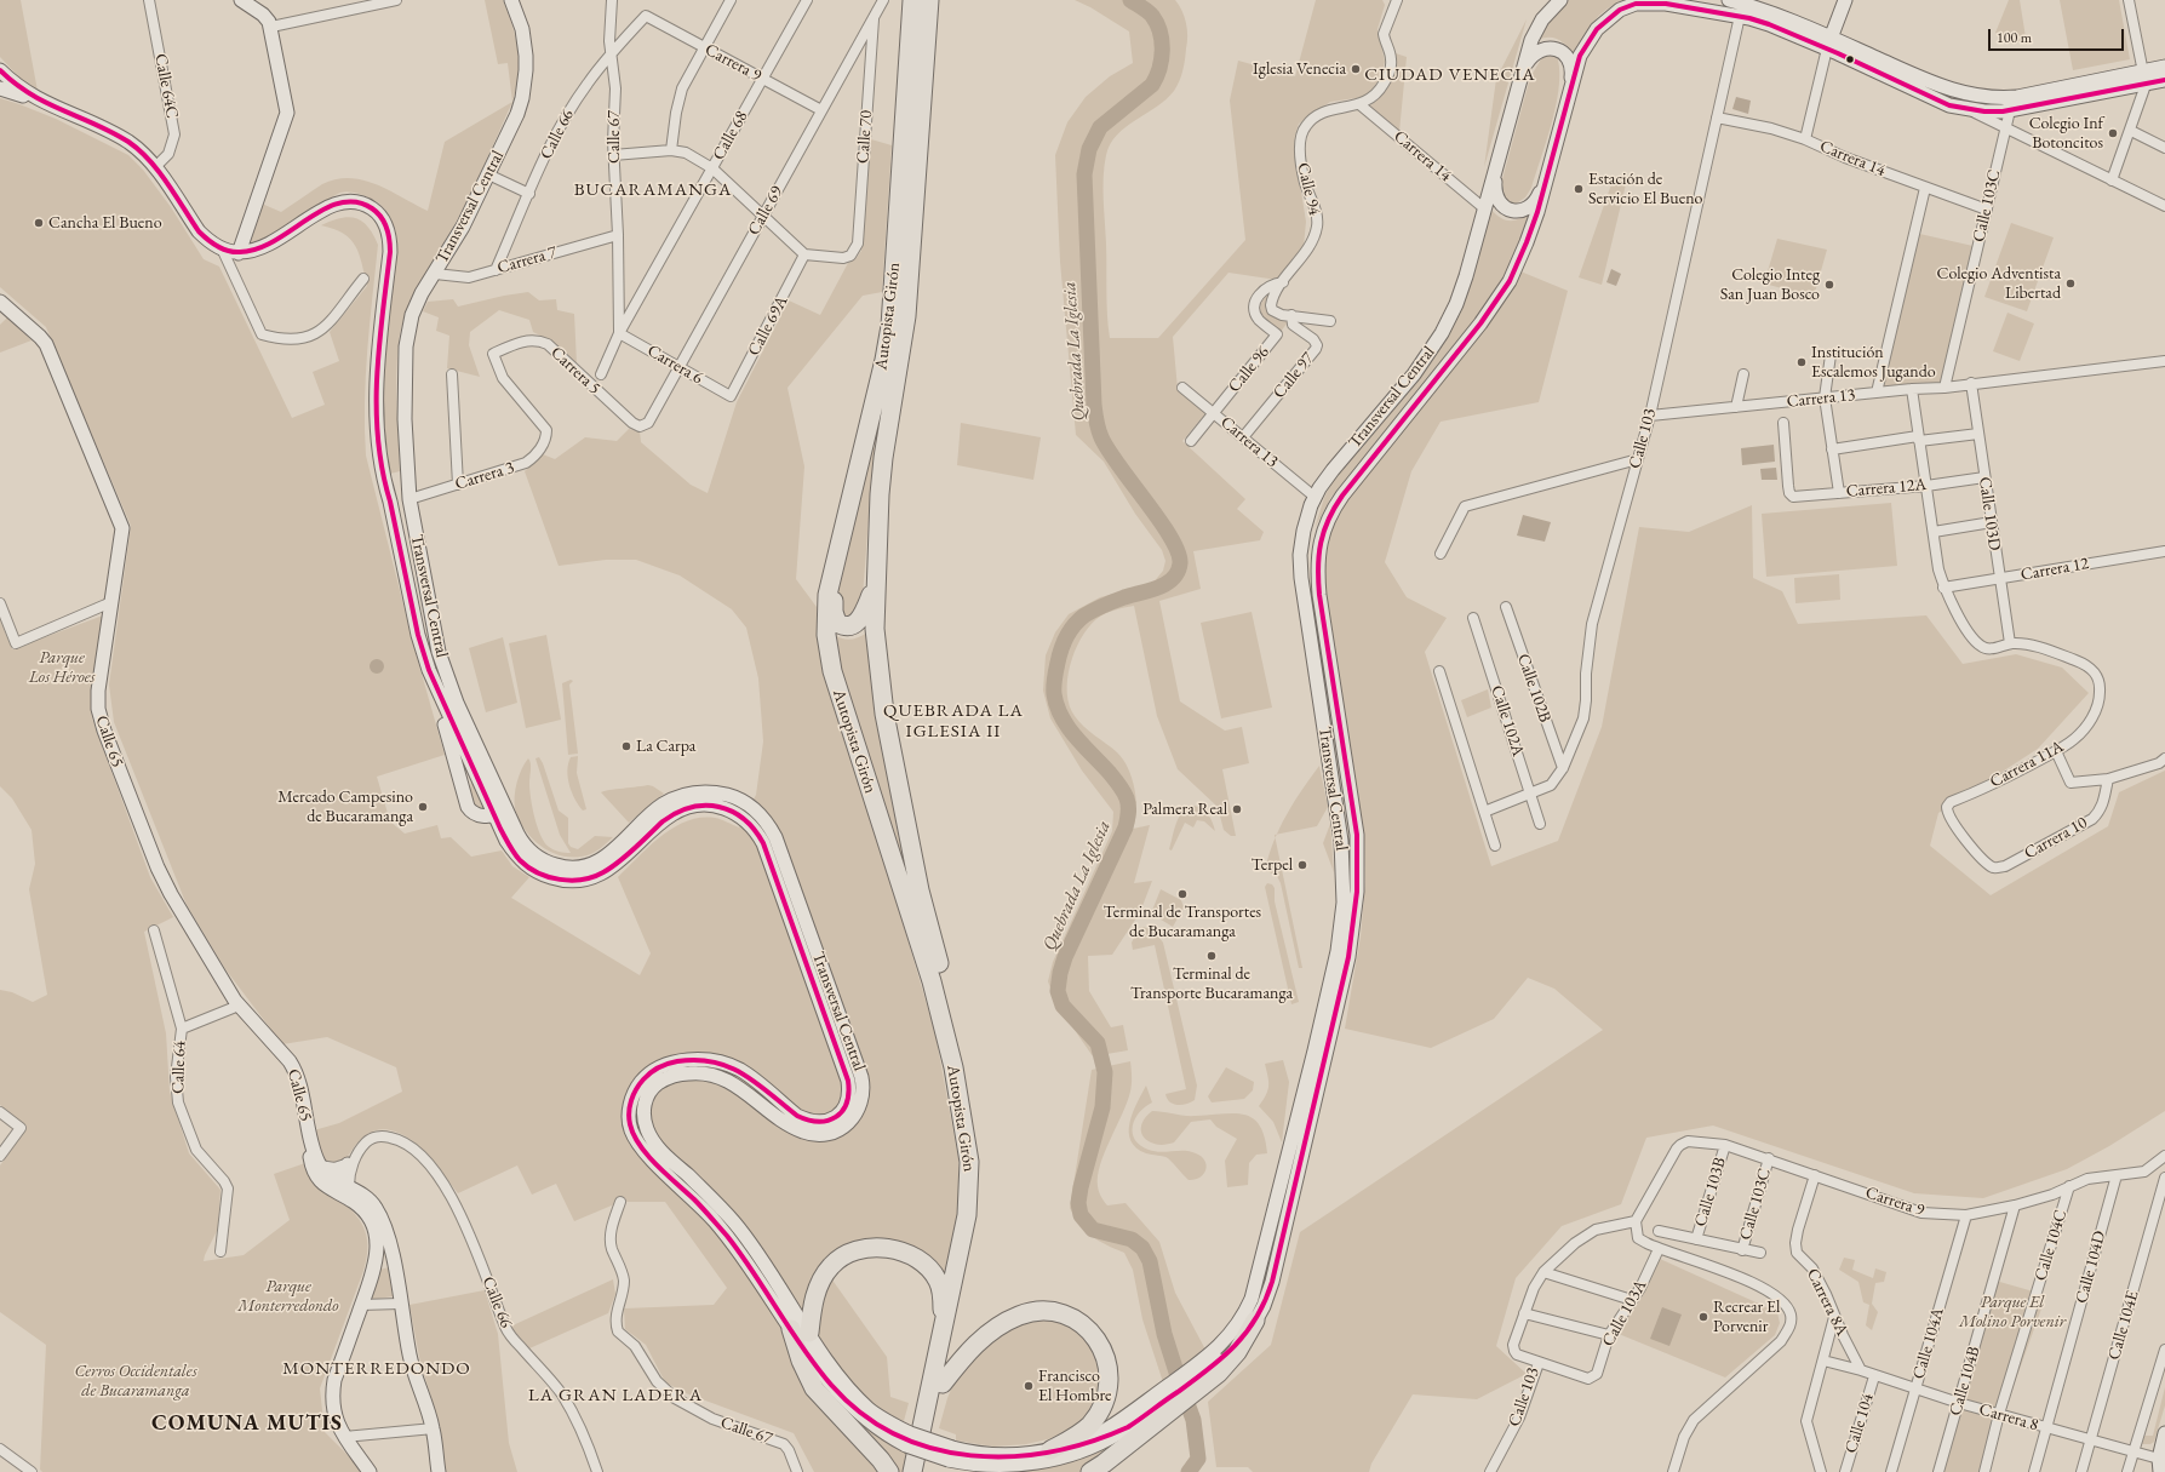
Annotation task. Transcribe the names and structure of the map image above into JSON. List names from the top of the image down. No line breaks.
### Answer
{"streets":{"highway":["Autopista Girón"],"main road":["Transversal Central","Calle 65"],"street":["Carrera 9","Calle 64C","Calle 66","Calle 68","Calle 67","Calle 70","Carrera 14","Calle 94","Calle 103C","Calle 69","Carrera 7","Calle 69A","Carrera 6","Calle 96","Carrera 5","Calle 97","Carrera 13","Calle 103","Carrera 3","Carrera 12A","Calle 103D","Carrera 12","Calle 102B","Calle 102A","Carrera 11A","Carrera 10","Calle 64","Calle 103B","Calle 104C","Calle 104D","Carrera 8A","Calle 103A","Calle 104E","Calle 104A","Calle 104B","Carrera 8","Calle 104"]},"crossings":[["Carrera 9","Calle 66"],["Carrera 9","Calle 68"],["Carrera 9","Calle 103C"],["Carrera 9","Calle 69"],["Carrera 9","Calle 103"],["Carrera 9","Calle 103B"],["Carrera 9","Calle 104C"],["Carrera 9","Calle 104D"],["Carrera 9","Carrera 8A"],["Carrera 9","Calle 104A"],["Carrera 9","Calle 104B"],["Calle 64C","Transversal Central"],["Calle 66","Calle 67"],["Calle 66","Carrera 7"],["Calle 68","Calle 67"],["Calle 68","Carrera 6"],["Calle 67","Carrera 7"],["Calle 67","Carrera 6"],["Calle 70","Calle 69"],["Calle 70","Calle 69A"],["Carrera 14","Calle 94"],["Carrera 14","Calle 103C"],["Carrera 14","Transversal Central"],["Carrera 14","Calle 103"],["Calle 94","Calle 96"],["Calle 94","Calle 97"],["Calle 103C","Transversal Central"],["Calle 103C","Carrera 13"],["Calle 103C","Calle 103B"],["Transversal Central","Carrera 7"],["Transversal Central","Carrera 13"],["Transversal Central","Calle 103"],["Transversal Central","Carrera 3"],["Calle 69","Carrera 6"],["Calle 69","Carrera 5"],["Calle 69A","Carrera 6"],["Calle 96","Carrera 13"],["Carrera 5","Carrera 3"],["Calle 97","Carrera 13"],["Carrera 13","Calle 103"],["Carrera 13","Calle 103D"],["Calle 103","Calle 102B"],["Calle 103","Calle 102A"],["Calle 103","Calle 103A"],["Carrera 12A","Calle 103D"],["Calle 103D","Carrera 12"],["Calle 103D","Carrera 11A"],["Carrera 11A","Carrera 10"],["Calle 104C","Carrera 8"],["Calle 104D","Carrera 8"],["Carrera 8A","Carrera 8"],["Calle 104E","Carrera 8"],["Calle 104A","Carrera 8"],["Calle 104B","Carrera 8"],["Carrera 8","Calle 104"]],"districts":["CIUDAD VENECIA","BUCARAMANGA","QUEBRADA LA IGLESIA II","MONTERREDONDO","LA GRAN LADERA","COMUNA MUTIS"],"water":["Quebrada La Iglesia"],"parks":["Parque Los Héroes","Parque Monterredondo","Parque El Molino Porvenir","Cerros Occidentales de Bucaramanga"],"places":["Iglesia Venecia","Colegio Inf Botoncitos","Estación de Servicio El Bueno","Cancha El Bueno","Colegio Adventista Libertad","Colegio Integ San Juan Bosco","Institución Escalemos Jugando","La Carpa","Mercado Campesino de Bucaramanga","Palmera Real","Terpel","Terminal de Transportes de Bucaramanga","Terminal de Transporte Bucaramanga","Recrear El Porvenir","Francisco El Hombre"],"scale_bar":"100 m"}
